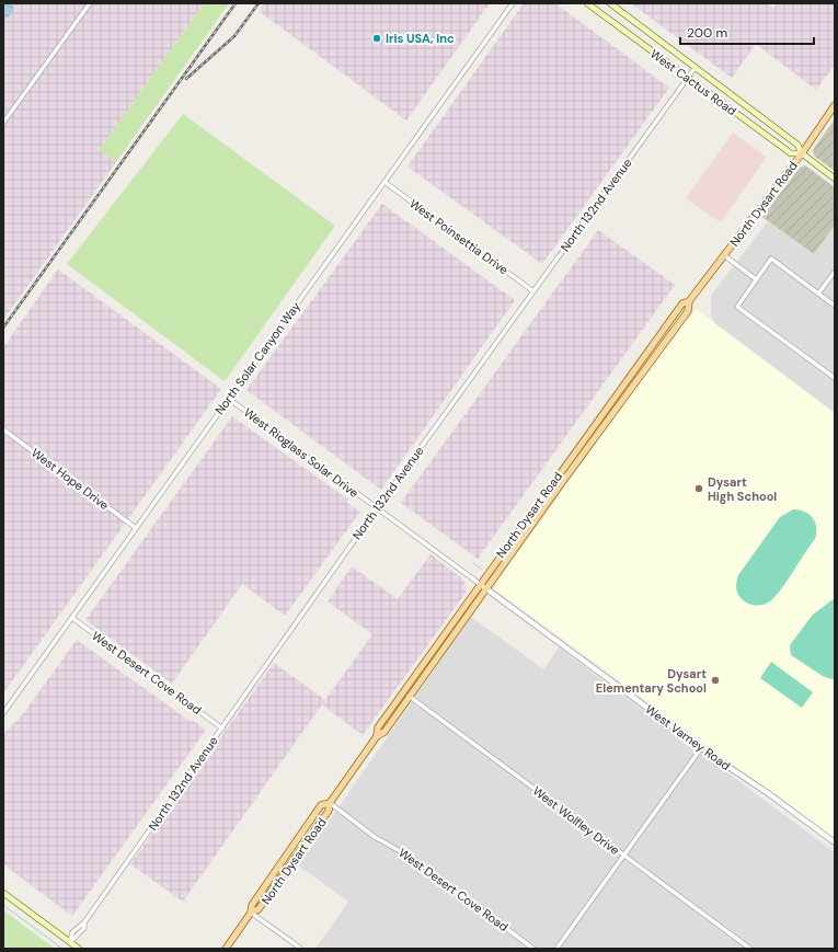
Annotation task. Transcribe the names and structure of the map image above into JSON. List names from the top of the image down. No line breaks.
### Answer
{"streets":{"main road":["West Cactus Road","North Dysart Road"],"street":["North 132nd Avenue","West Poinsettia Drive","North Solar Canyon Way","West Rioglass Solar Drive","West Hope Drive","West Desert Cove Road","West Varney Road","West Wolfley Drive"]},"crossings":[["West Cactus Road","North Dysart Road"],["West Cactus Road","North 132nd Avenue"],["North Dysart Road","West Rioglass Solar Drive"],["North Dysart Road","West Desert Cove Road"],["North Dysart Road","West Varney Road"],["North Dysart Road","West Wolfley Drive"],["North 132nd Avenue","West Poinsettia Drive"],["North 132nd Avenue","West Rioglass Solar Drive"],["North 132nd Avenue","West Desert Cove Road"],["West Poinsettia Drive","North Solar Canyon Way"],["North Solar Canyon Way","West Rioglass Solar Drive"],["North Solar Canyon Way","West Hope Drive"],["North Solar Canyon Way","West Desert Cove Road"],["West Rioglass Solar Drive","West Varney Road"]],"places":["Iris USA, Inc","Dysart High School","Dysart Elementary School"],"scale_bar":"200 m"}
